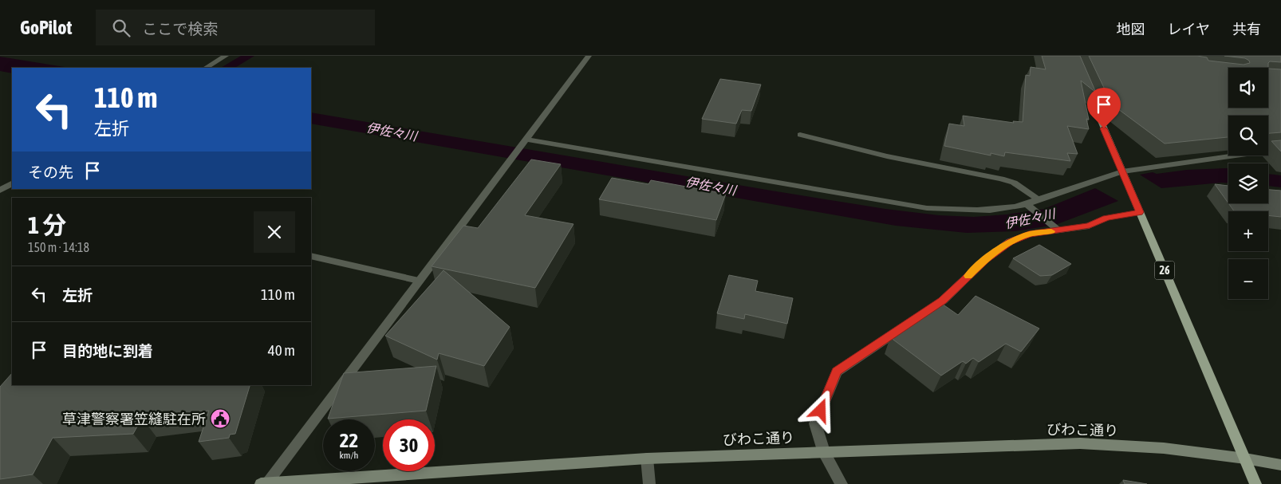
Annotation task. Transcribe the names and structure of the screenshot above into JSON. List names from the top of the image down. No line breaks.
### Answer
{"streets":{"main road":["26"],"street":["びわこ通り"]},"crossings":[["26","びわこ通り"]],"water":["伊佐々川"],"places":{"public building":["草津警察署笠縫駐在所"]},"page":{"header":"GoPilot","search":"ここで検索","nav":["地図","レイヤ","共有"],"map_buttons":["+","−"],"turn":["110 m","左折"],"then":"その先","heading":["1 分","150 m · 14:18"],"list":[{"name":"左折","value":"110 m"},{"name":"目的地に到着","value":"40 m"}],"speed":"22 km/h","limit":"30"}}
